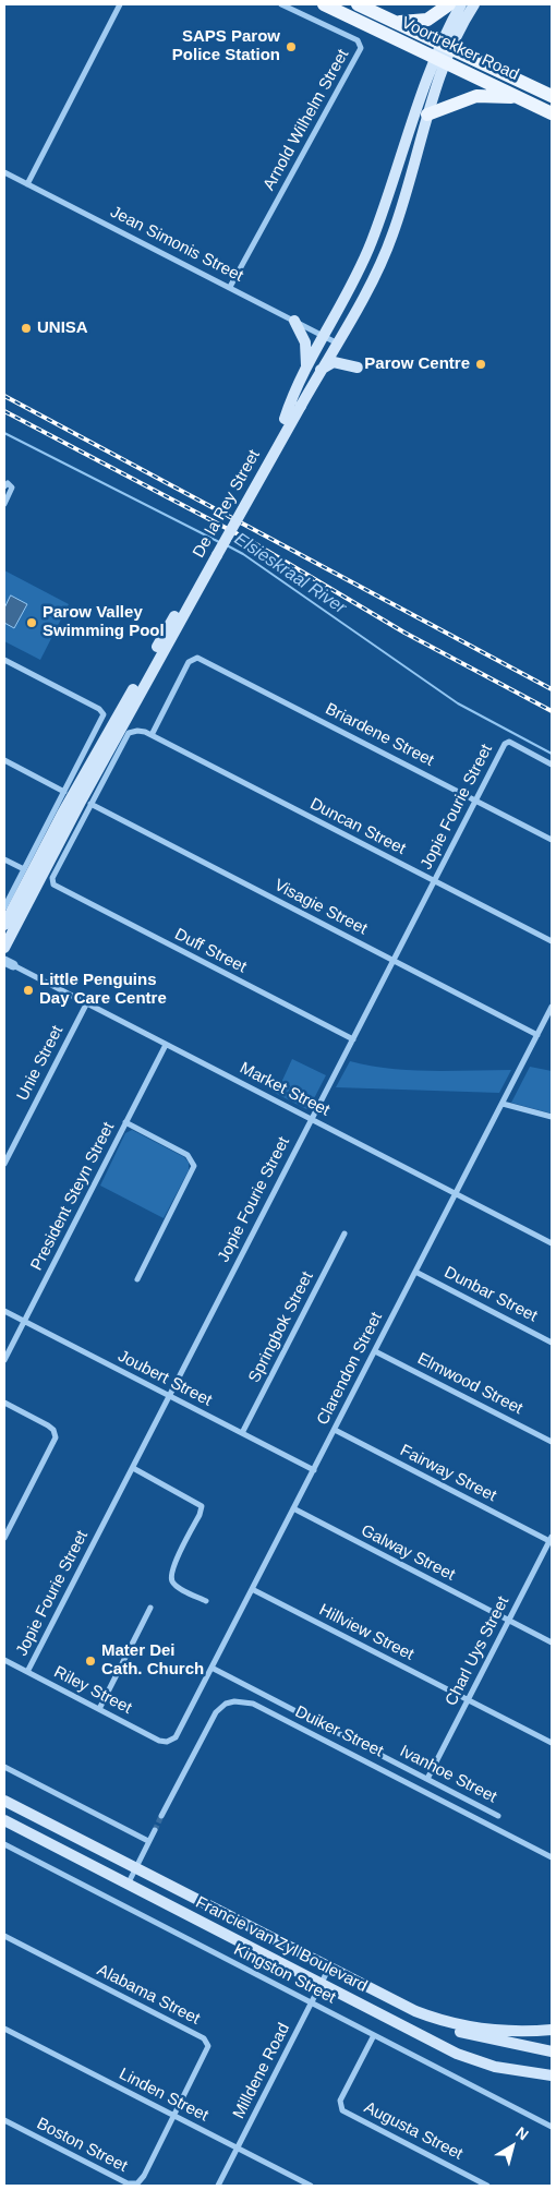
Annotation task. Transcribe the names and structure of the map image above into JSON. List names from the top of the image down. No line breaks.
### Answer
{"streets":{"main road":["Voortrekker Road","De la Rey Street","Francie van Zyl Boulevard"],"street":["Arnold Wilhelm Street","Jean Simonis Street","Briardene Street","Jopie Fourie Street","Duncan Street","Visagie Street","Duff Street","Unie Street","Market Street","President Steyn Street","Dunbar Street","Springbok Street","Clarendon Street","Joubert Street","Elmwood Street","Fairway Street","Galway Street","Hillview Street","Charl Uys Street","Riley Street","Duiker Street","Ivanhoe Street","Kingston Street","Alabama Street","Milldene Road","Linden Street","Augusta Street","Boston Street"]},"crossings":[["Voortrekker Road","De la Rey Street"],["Arnold Wilhelm Street","Jean Simonis Street"],["Jean Simonis Street","De la Rey Street"],["Briardene Street","Jopie Fourie Street"],["Briardene Street","Duncan Street"],["Jopie Fourie Street","Duncan Street"],["Jopie Fourie Street","Visagie Street"],["Jopie Fourie Street","Duff Street"],["Jopie Fourie Street","Market Street"],["Jopie Fourie Street","Joubert Street"],["Jopie Fourie Street","Riley Street"],["Visagie Street","Duff Street"],["Visagie Street","Clarendon Street"],["Unie Street","Market Street"],["Market Street","President Steyn Street"],["Market Street","Clarendon Street"],["President Steyn Street","Joubert Street"],["Dunbar Street","Clarendon Street"],["Springbok Street","Joubert Street"],["Clarendon Street","Joubert Street"],["Clarendon Street","Elmwood Street"],["Clarendon Street","Fairway Street"],["Clarendon Street","Galway Street"],["Clarendon Street","Hillview Street"],["Clarendon Street","Riley Street"],["Clarendon Street","Ivanhoe Street"],["Fairway Street","Charl Uys Street"],["Galway Street","Charl Uys Street"],["Hillview Street","Charl Uys Street"],["Charl Uys Street","Ivanhoe Street"],["Francie van Zyl Boulevard","Milldene Road"],["Kingston Street","Milldene Road"],["Kingston Street","Augusta Street"],["Alabama Street","Linden Street"],["Alabama Street","Boston Street"],["Milldene Road","Linden Street"],["Linden Street","Boston Street"]],"water":["Elsieskraal River"],"places":["SAPS Parow Police Station","UNISA","Parow Centre","Parow Valley Swimming Pool","Little Penguins Day Care Centre","Mater Dei Cath. Church"],"north":"top right"}
